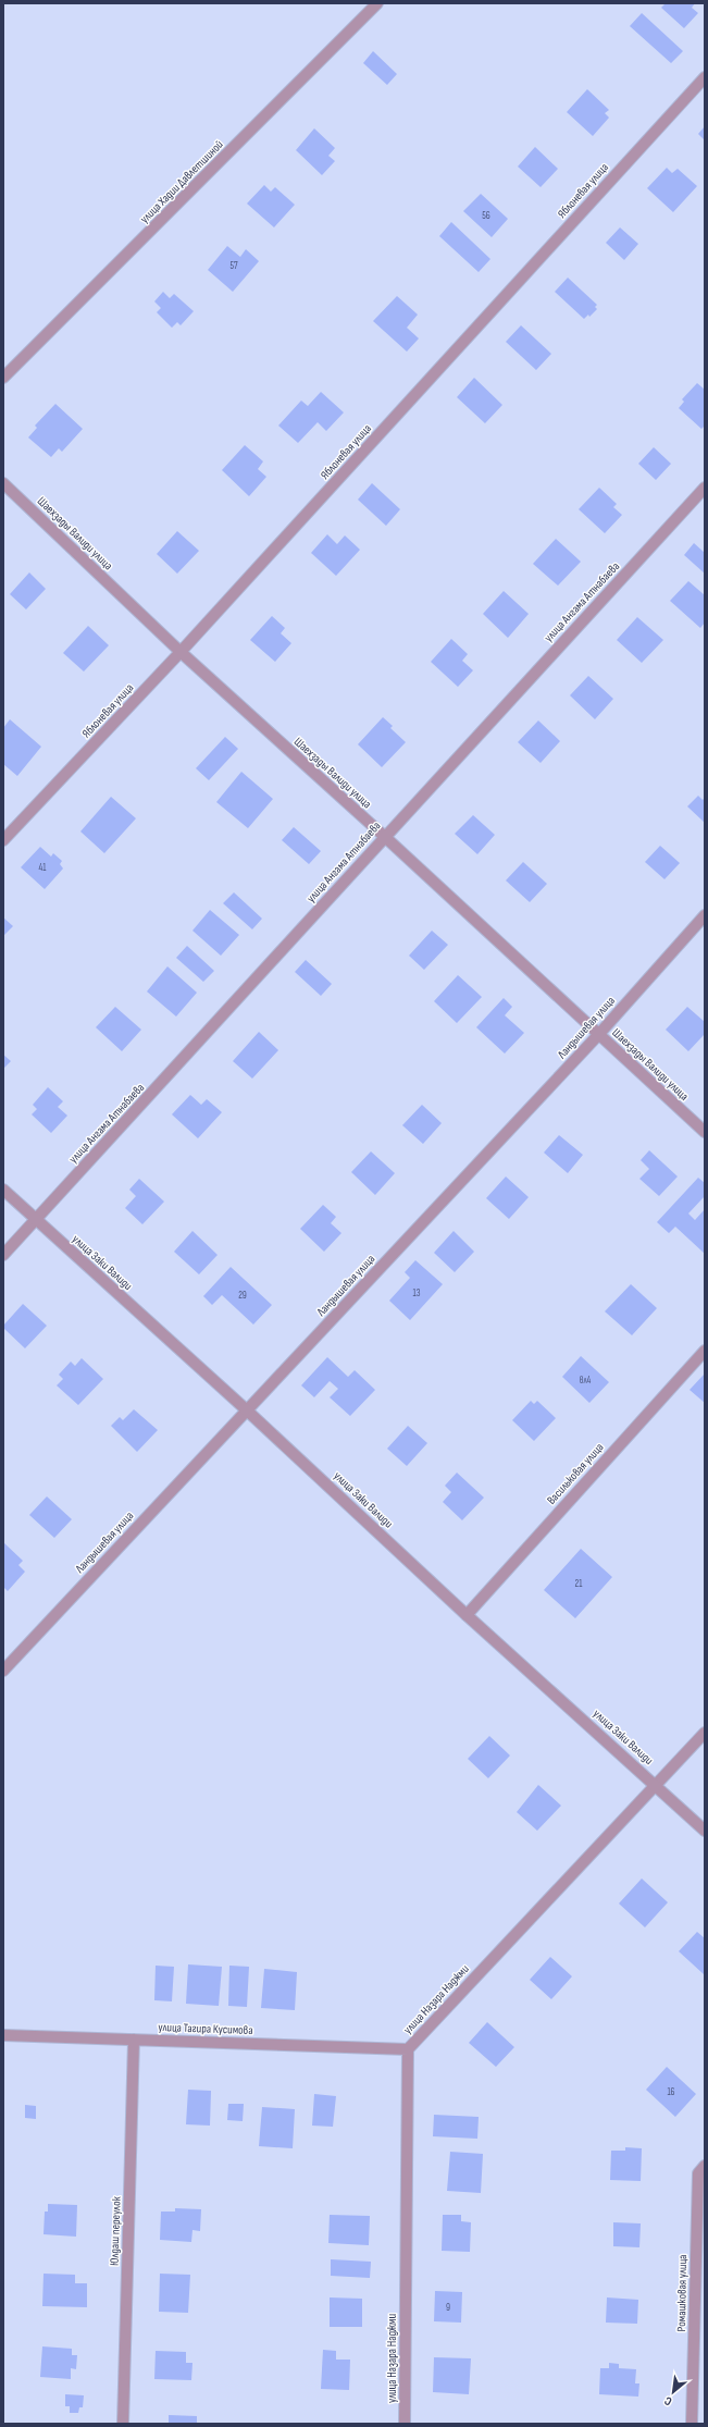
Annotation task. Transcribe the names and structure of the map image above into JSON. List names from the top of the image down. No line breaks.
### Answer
{"streets":{"street":["улица Хадии Давлетшиной","Яблоневая улица","Шаехзады Валиди улица","улица Ангама Атнабаева","Ландышевая улица","улица Заки Валиди","Васильковая улица","улица Назара Наджми","улица Тагира Кусимова","Юлдаш переулок","Ромашковая улица"]},"crossings":[["Яблоневая улица","Шаехзады Валиди улица"],["Шаехзады Валиди улица","улица Ангама Атнабаева"],["Шаехзады Валиди улица","Ландышевая улица"],["улица Ангама Атнабаева","улица Заки Валиди"],["Ландышевая улица","улица Заки Валиди"],["улица Заки Валиди","Васильковая улица"],["улица Заки Валиди","улица Назара Наджми"],["улица Назара Наджми","улица Тагира Кусимова"],["улица Тагира Кусимова","Юлдаш переулок"]],"house_numbers":["56","57","41","13","29","вл4","21","16","9"],"north":"bottom left"}
